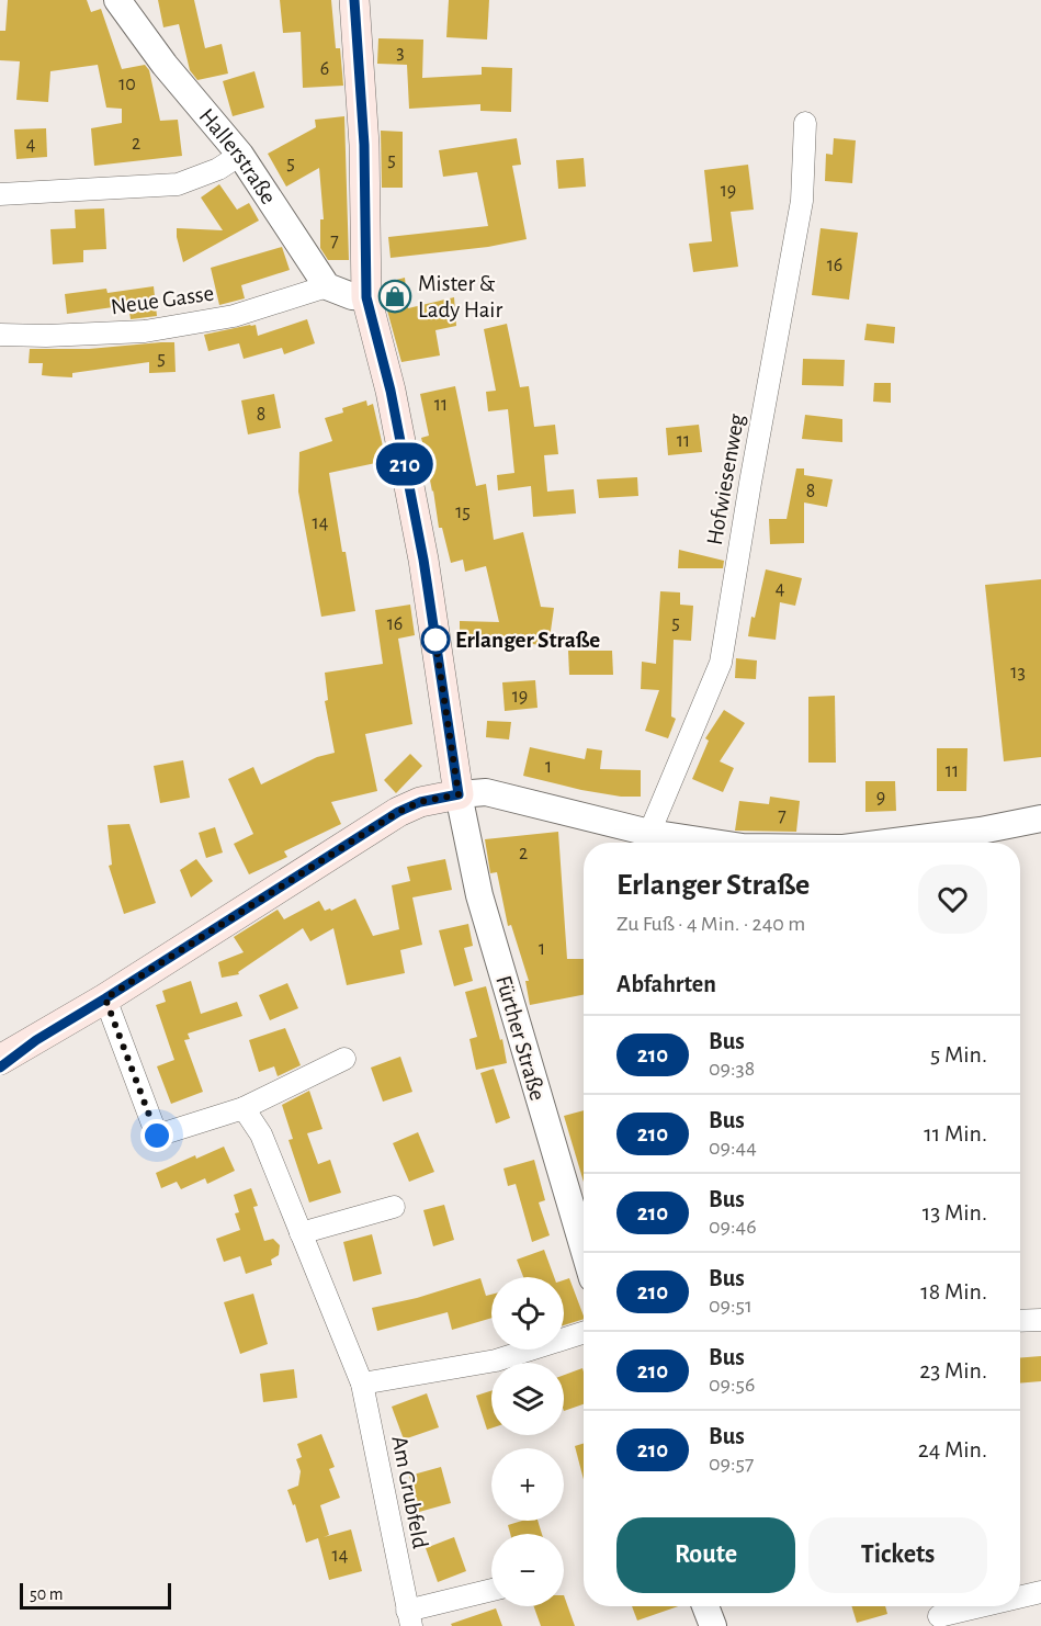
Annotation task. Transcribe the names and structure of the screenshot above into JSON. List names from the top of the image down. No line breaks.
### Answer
{"streets":{"street":["Hallerstraße","Neue Gasse","Hofwiesenweg","Fürther Straße","Am Grubfeld"]},"crossings":[["Hallerstraße","Neue Gasse"]],"places":{"shop":["Mister & Lady Hair"],"other":["Erlanger Straße"]},"lines":["bus line 210"],"house_numbers":["3","6","10","2","4","5","5","19","7","16","5","11","8","11","8","15","14","4","5","16","13","19","1","11","9","7","2","1","14"],"scale_bar":"50 m","page":{"on_map":"210","heading":[["Erlanger Straße","Zu Fuß · 4 Min. · 240 m"],"Abfahrten"],"list":[{"mark":"210","name":"Bus","note":"09:38","value":"5 Min."},{"mark":"210","name":"Bus","note":"09:44","value":"11 Min."},{"mark":"210","name":"Bus","note":"09:46","value":"13 Min."},{"mark":"210","name":"Bus","note":"09:51","value":"18 Min."},{"mark":"210","name":"Bus","note":"09:56","value":"23 Min."},{"mark":"210","name":"Bus","note":"09:57","value":"24 Min."}],"map_buttons":["+","−"],"buttons":["Route","Tickets"],"scale":"50 m"}}
